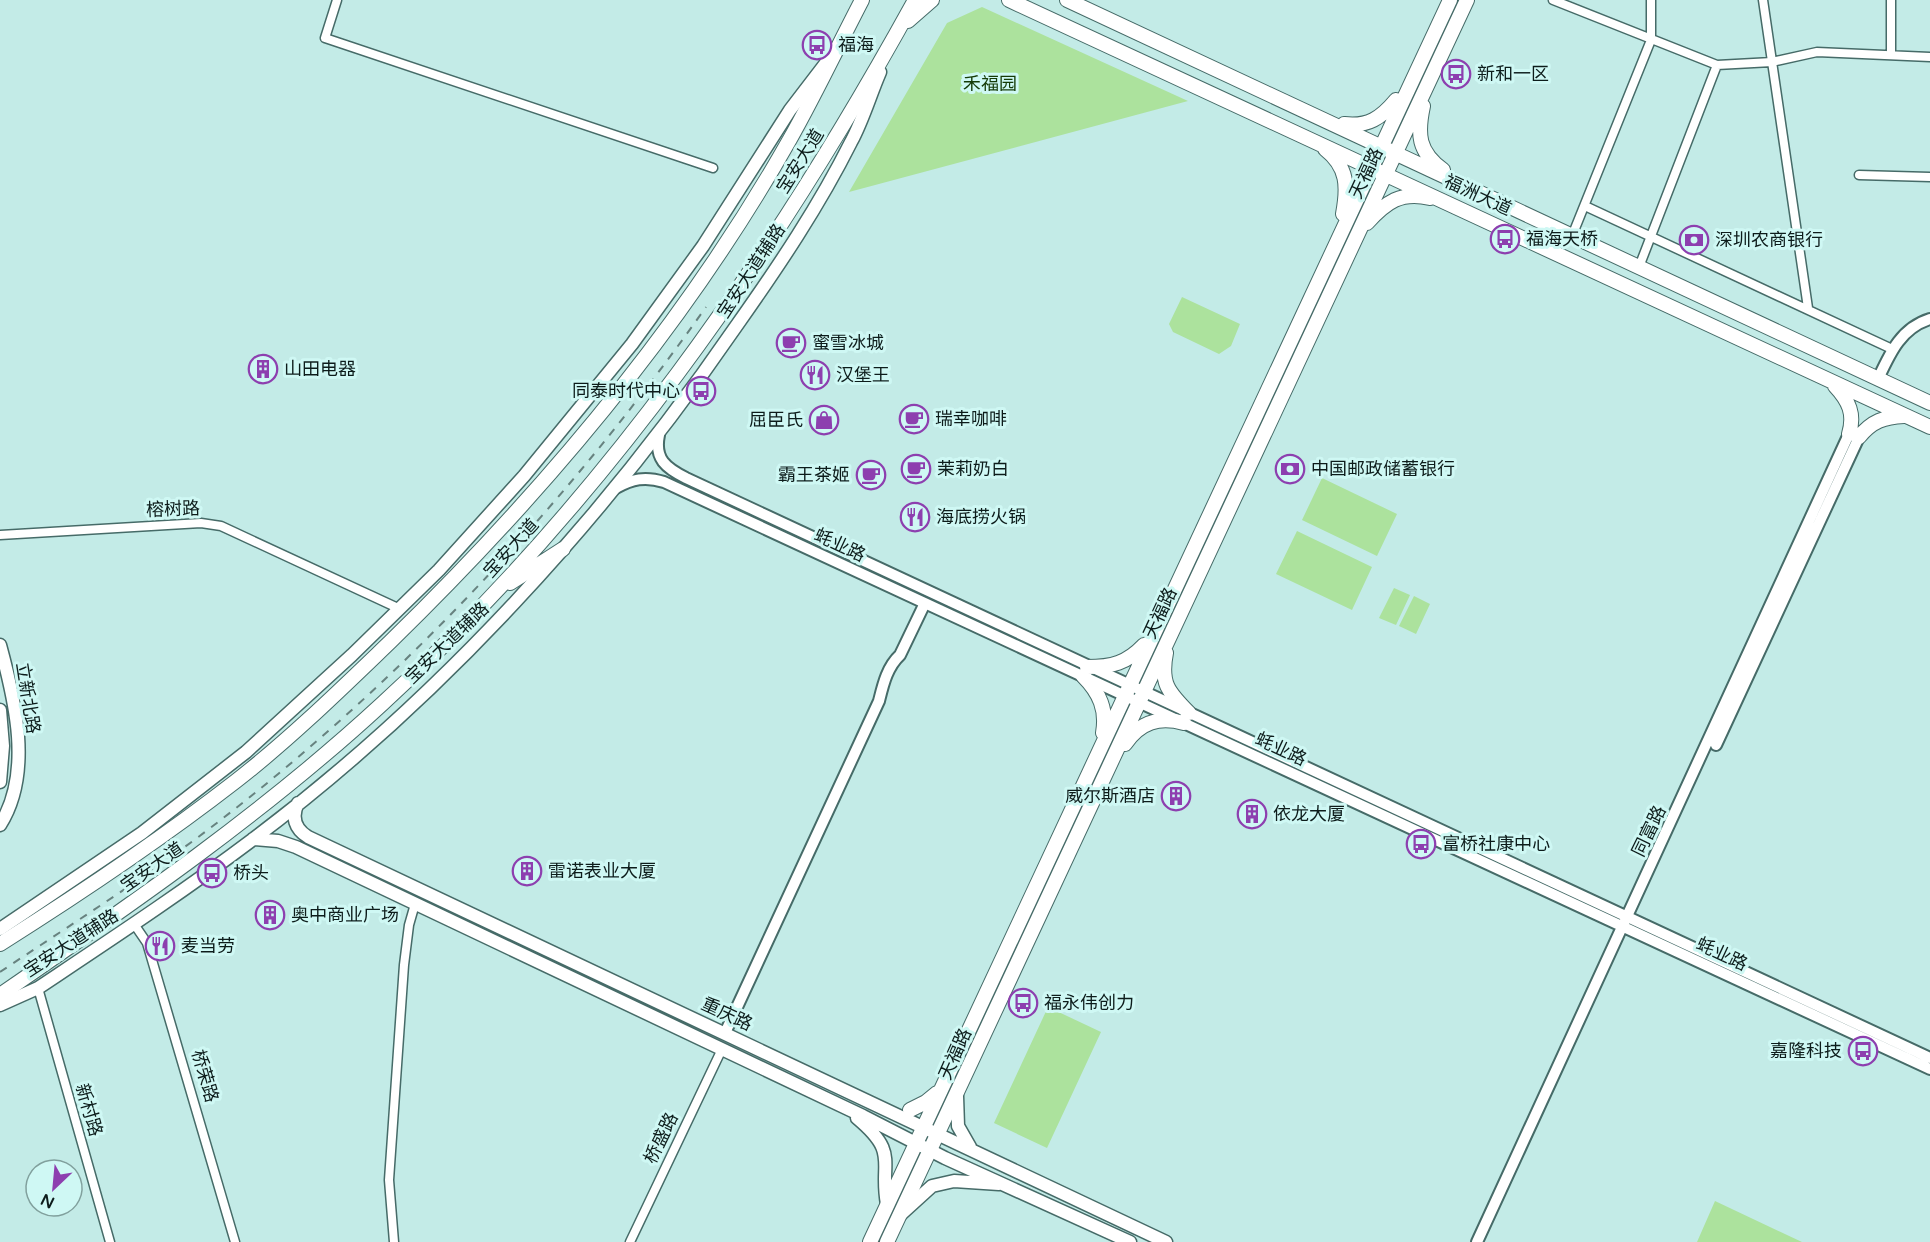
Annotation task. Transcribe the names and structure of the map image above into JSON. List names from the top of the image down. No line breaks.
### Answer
{"streets":{"main road":["宝安大道","天福路","福洲大道","宝安大道辅路","立新北路","重庆路"],"street":["榕树路","蚝业路","同富路","桥荣路","新村路","桥盛路"]},"crossings":[["宝安大道","宝安大道辅路"],["天福路","福洲大道"],["天福路","蚝业路"],["天福路","重庆路"],["宝安大道辅路","蚝业路"],["宝安大道辅路","重庆路"],["宝安大道辅路","桥荣路"],["宝安大道辅路","新村路"],["蚝业路","同富路"],["重庆路","桥盛路"]],"parks":["禾福园"],"places":{"bus stop":["福海","新和一区","福海天桥","同泰时代中心","富桥社康中心","桥头","福永伟创力","嘉隆科技"],"bank":["深圳农商银行","中国邮政储蓄银行"],"cafe":["蜜雪冰城","瑞幸咖啡","茉莉奶白","霸王茶姬"],"building":["山田电器","威尔斯酒店","依龙大厦","雷诺表业大厦","奥中商业广场"],"restaurant":["汉堡王","海底捞火锅","麦当劳"],"shop":["屈臣氏"]},"north":"bottom left"}
